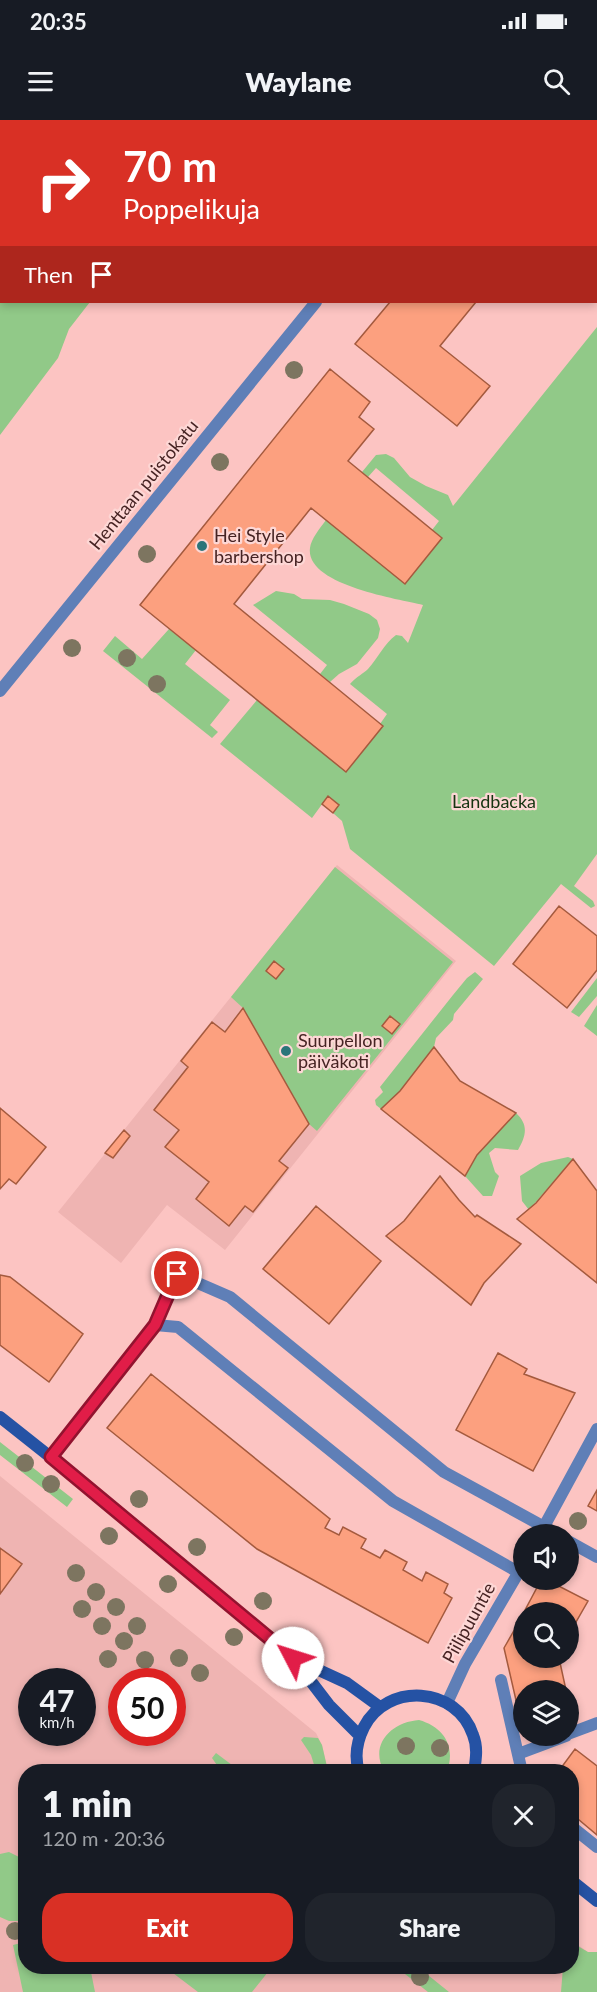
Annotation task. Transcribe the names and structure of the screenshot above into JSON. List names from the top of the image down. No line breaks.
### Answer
{"streets":{"street":["Henttaan puistokatu","Piilipuuntie"]},"parks":["Landbacka"],"places":["Hei Style barbershop","Suurpellon päiväkoti"],"page":{"status":"20:35","header":"Waylane","turn":["70 m","Poppelikuja"],"then":"Then","speed":"47 km/h","limit":"50","heading":["1 min","120 m · 20:36"],"buttons":["Exit","Share"]}}
